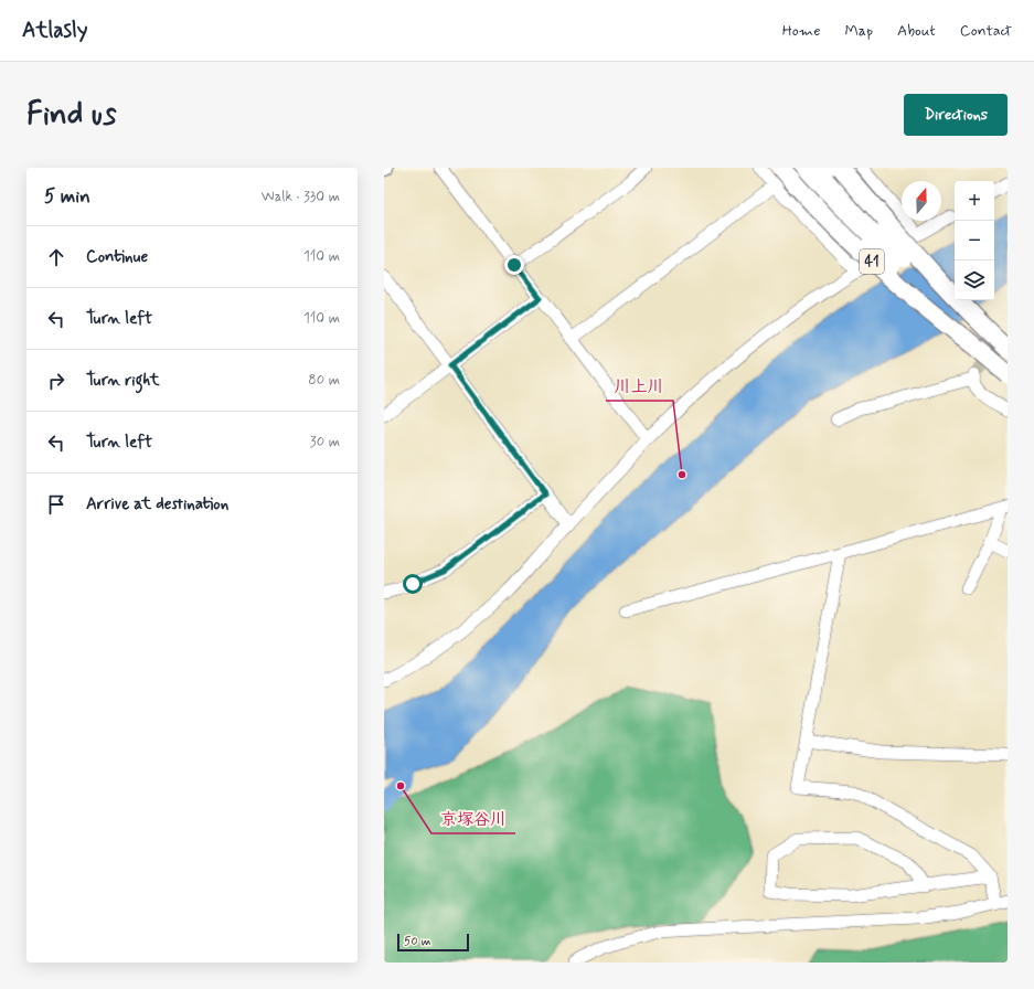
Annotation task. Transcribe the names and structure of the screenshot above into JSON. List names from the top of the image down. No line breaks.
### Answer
{"streets":{"highway":["41"]},"places":["川上川","京塚谷川"],"scale_bar":"50 m","north":"top","page":{"header":"Atlasly","nav":["Home","Map","About","Contact"],"buttons":"Directions","title":"Find us","heading":["5 min","Walk · 330 m"],"map_buttons":["+","−"],"list":[["Continue","110 m"],["Turn left","110 m"],["Turn right","80 m"],["Turn left","30 m"],"Arrive at destination"],"scale":"50 m"}}
